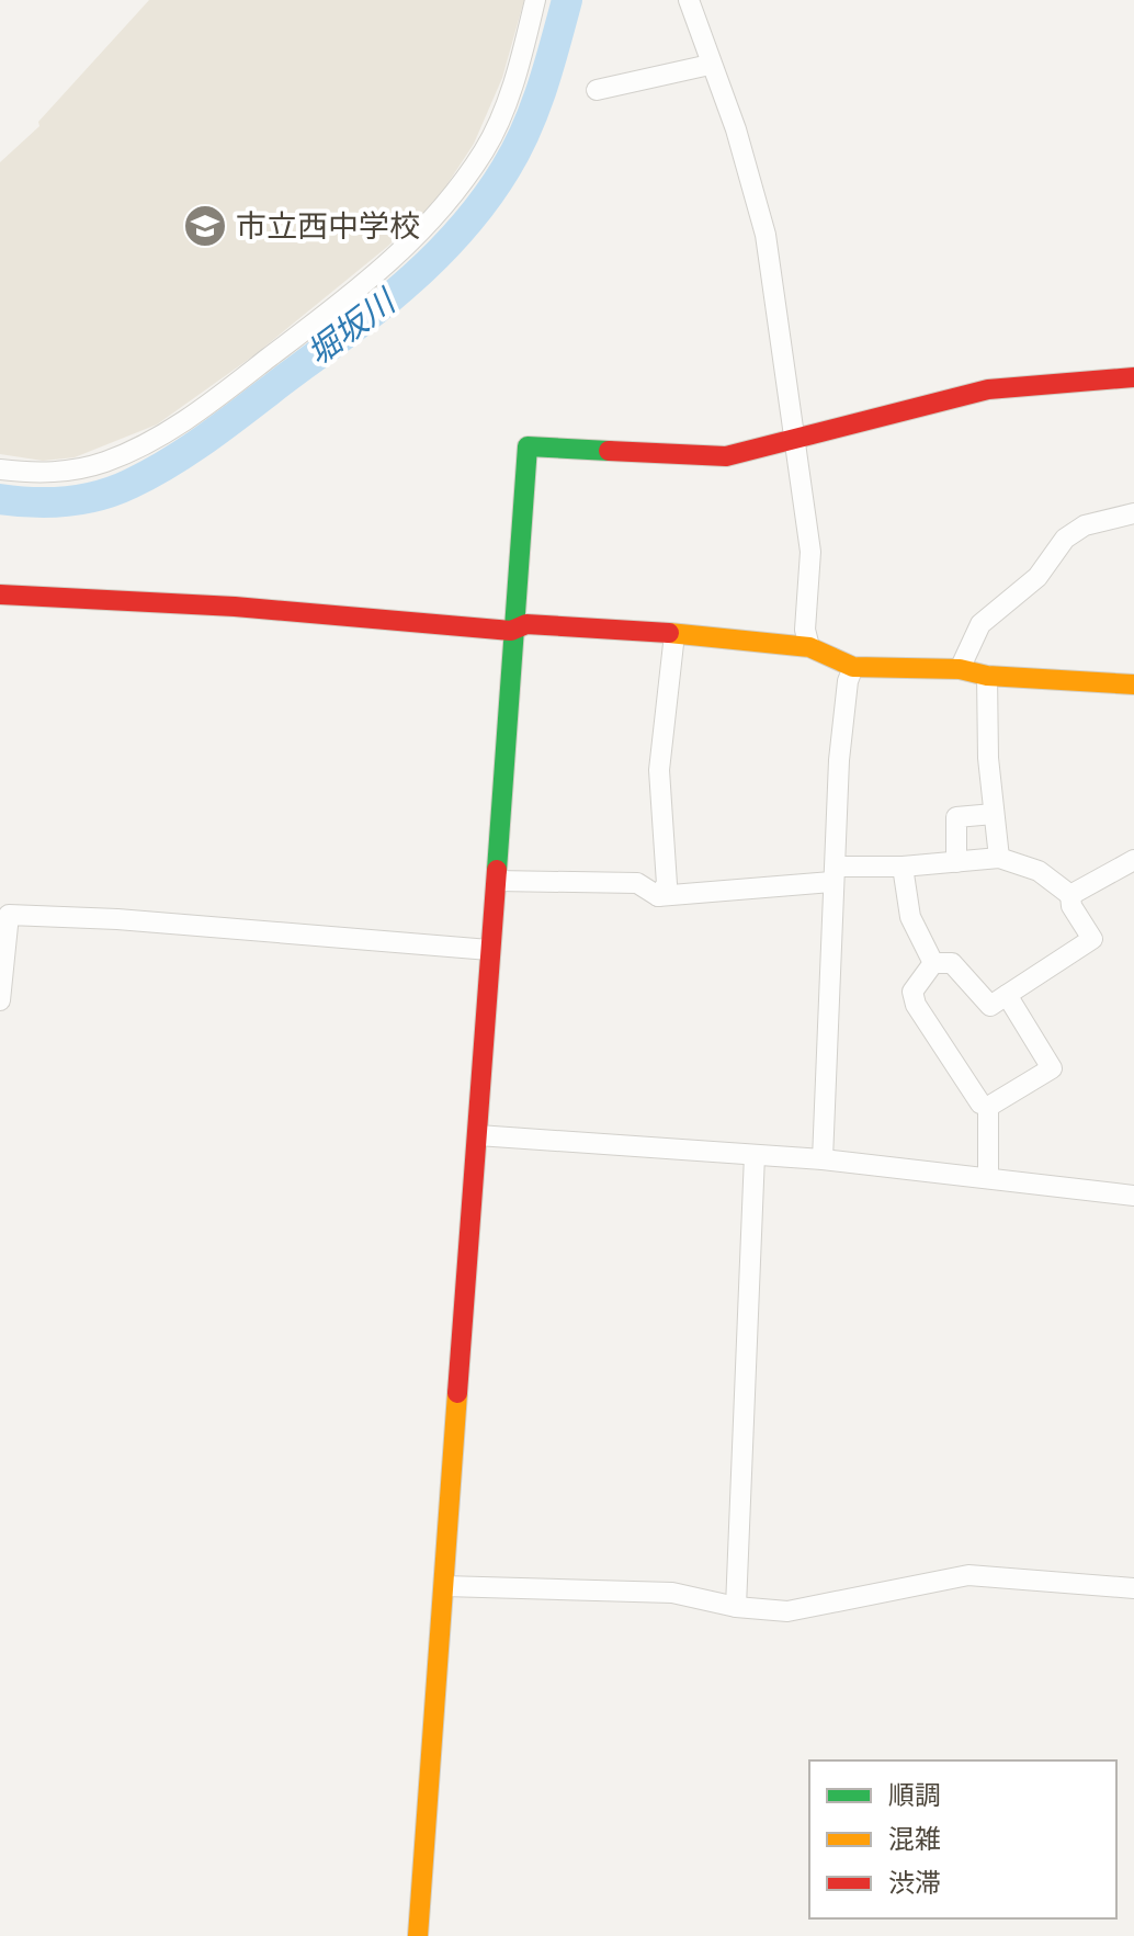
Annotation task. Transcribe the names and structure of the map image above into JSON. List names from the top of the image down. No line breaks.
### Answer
{"water":["堀坂川"],"places":{"school or university":["市立西中学校"]},"legend":["順調","混雑","渋滞"]}
